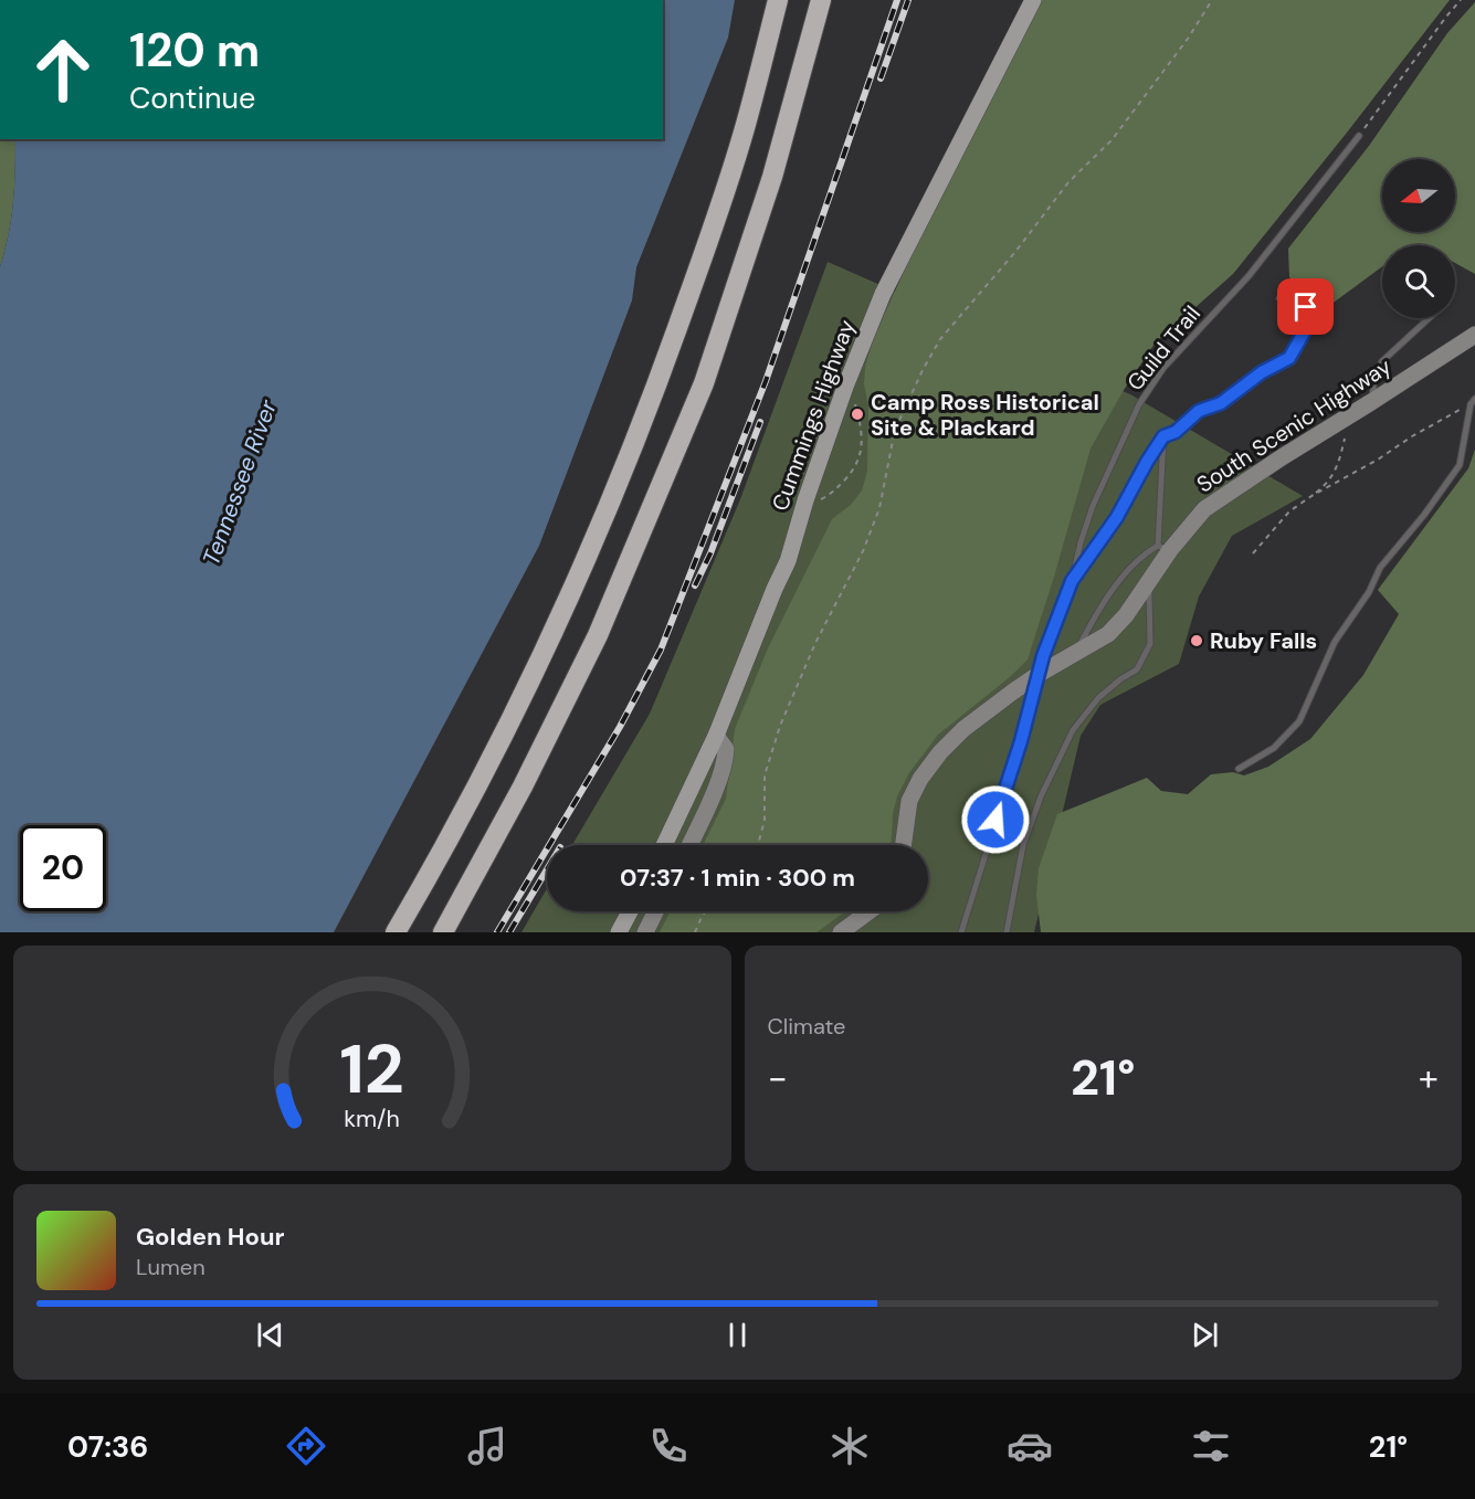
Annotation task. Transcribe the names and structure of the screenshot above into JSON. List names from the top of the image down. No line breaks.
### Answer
{"streets":{"main road":["Cummings Highway","South Scenic Highway"],"lane":["Guild Trail"]},"crossings":[["Guild Trail","South Scenic Highway"]],"water":["Tennessee River"],"places":["Camp Ross Historical Site & Plackard","Ruby Falls"],"north":"left","page":{"turn":["120 m","Continue"],"limit":"20","trip":"07:37 · 1 min · 300 m","tile":"Climate","heat":["−","21°","+"],"song":["Golden Hour","Lumen"],"tabs":["07:36","21°"],"gauge":["12","km/h"]}}
